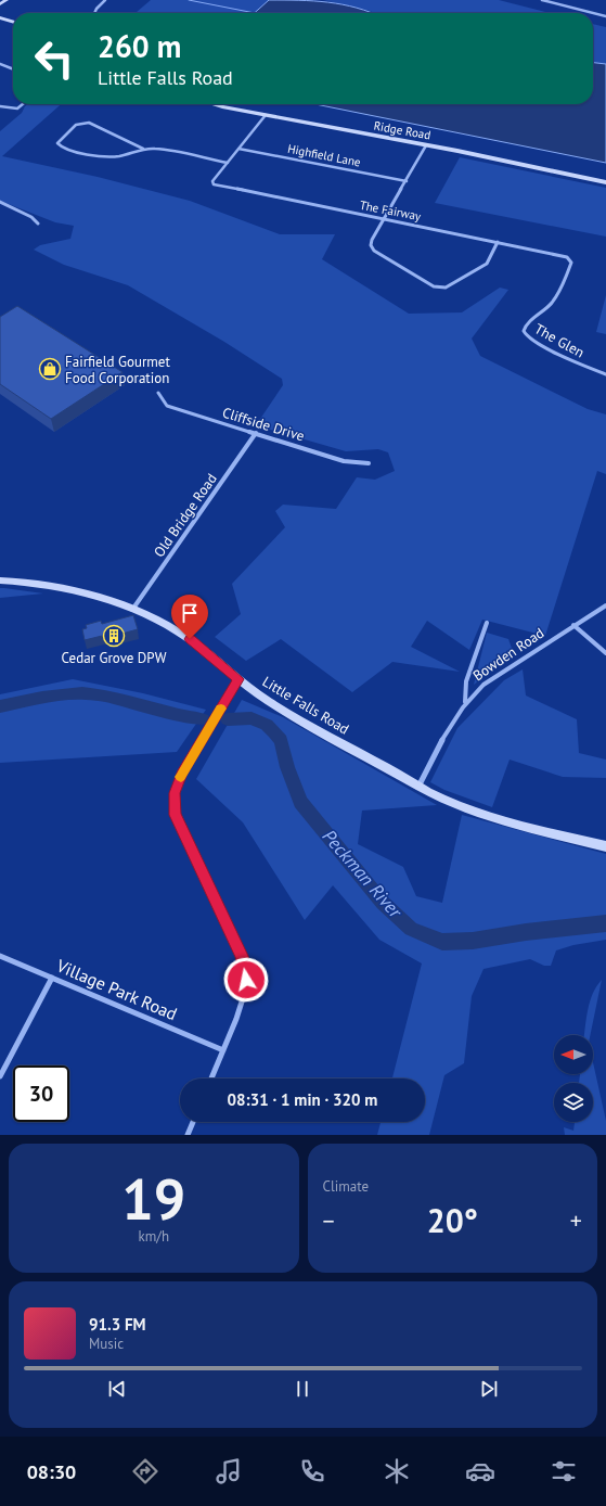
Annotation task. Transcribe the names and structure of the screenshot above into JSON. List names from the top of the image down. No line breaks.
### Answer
{"streets":{"main road":["Ridge Road","Little Falls Road"],"street":["Highfield Lane","The Fairway","The Glen","Cliffside Drive","Old Bridge Road","Bowden Road","Village Park Road"]},"crossings":[["The Fairway","The Glen"],["Cliffside Drive","Old Bridge Road"],["Old Bridge Road","Little Falls Road"],["Bowden Road","Little Falls Road"]],"water":["Peckman River"],"places":{"shop":["Fairfield Gourmet Food Corporation"],"building":["Cedar Grove DPW"]},"north":"left","page":{"turn":["260 m","Little Falls Road"],"limit":"30","trip":"08:31 · 1 min · 320 m","tile":[["19","km/h"],"Climate"],"heat":["−","20°","+"],"song":["91.3 FM","Music"],"tabs":"08:30"}}
